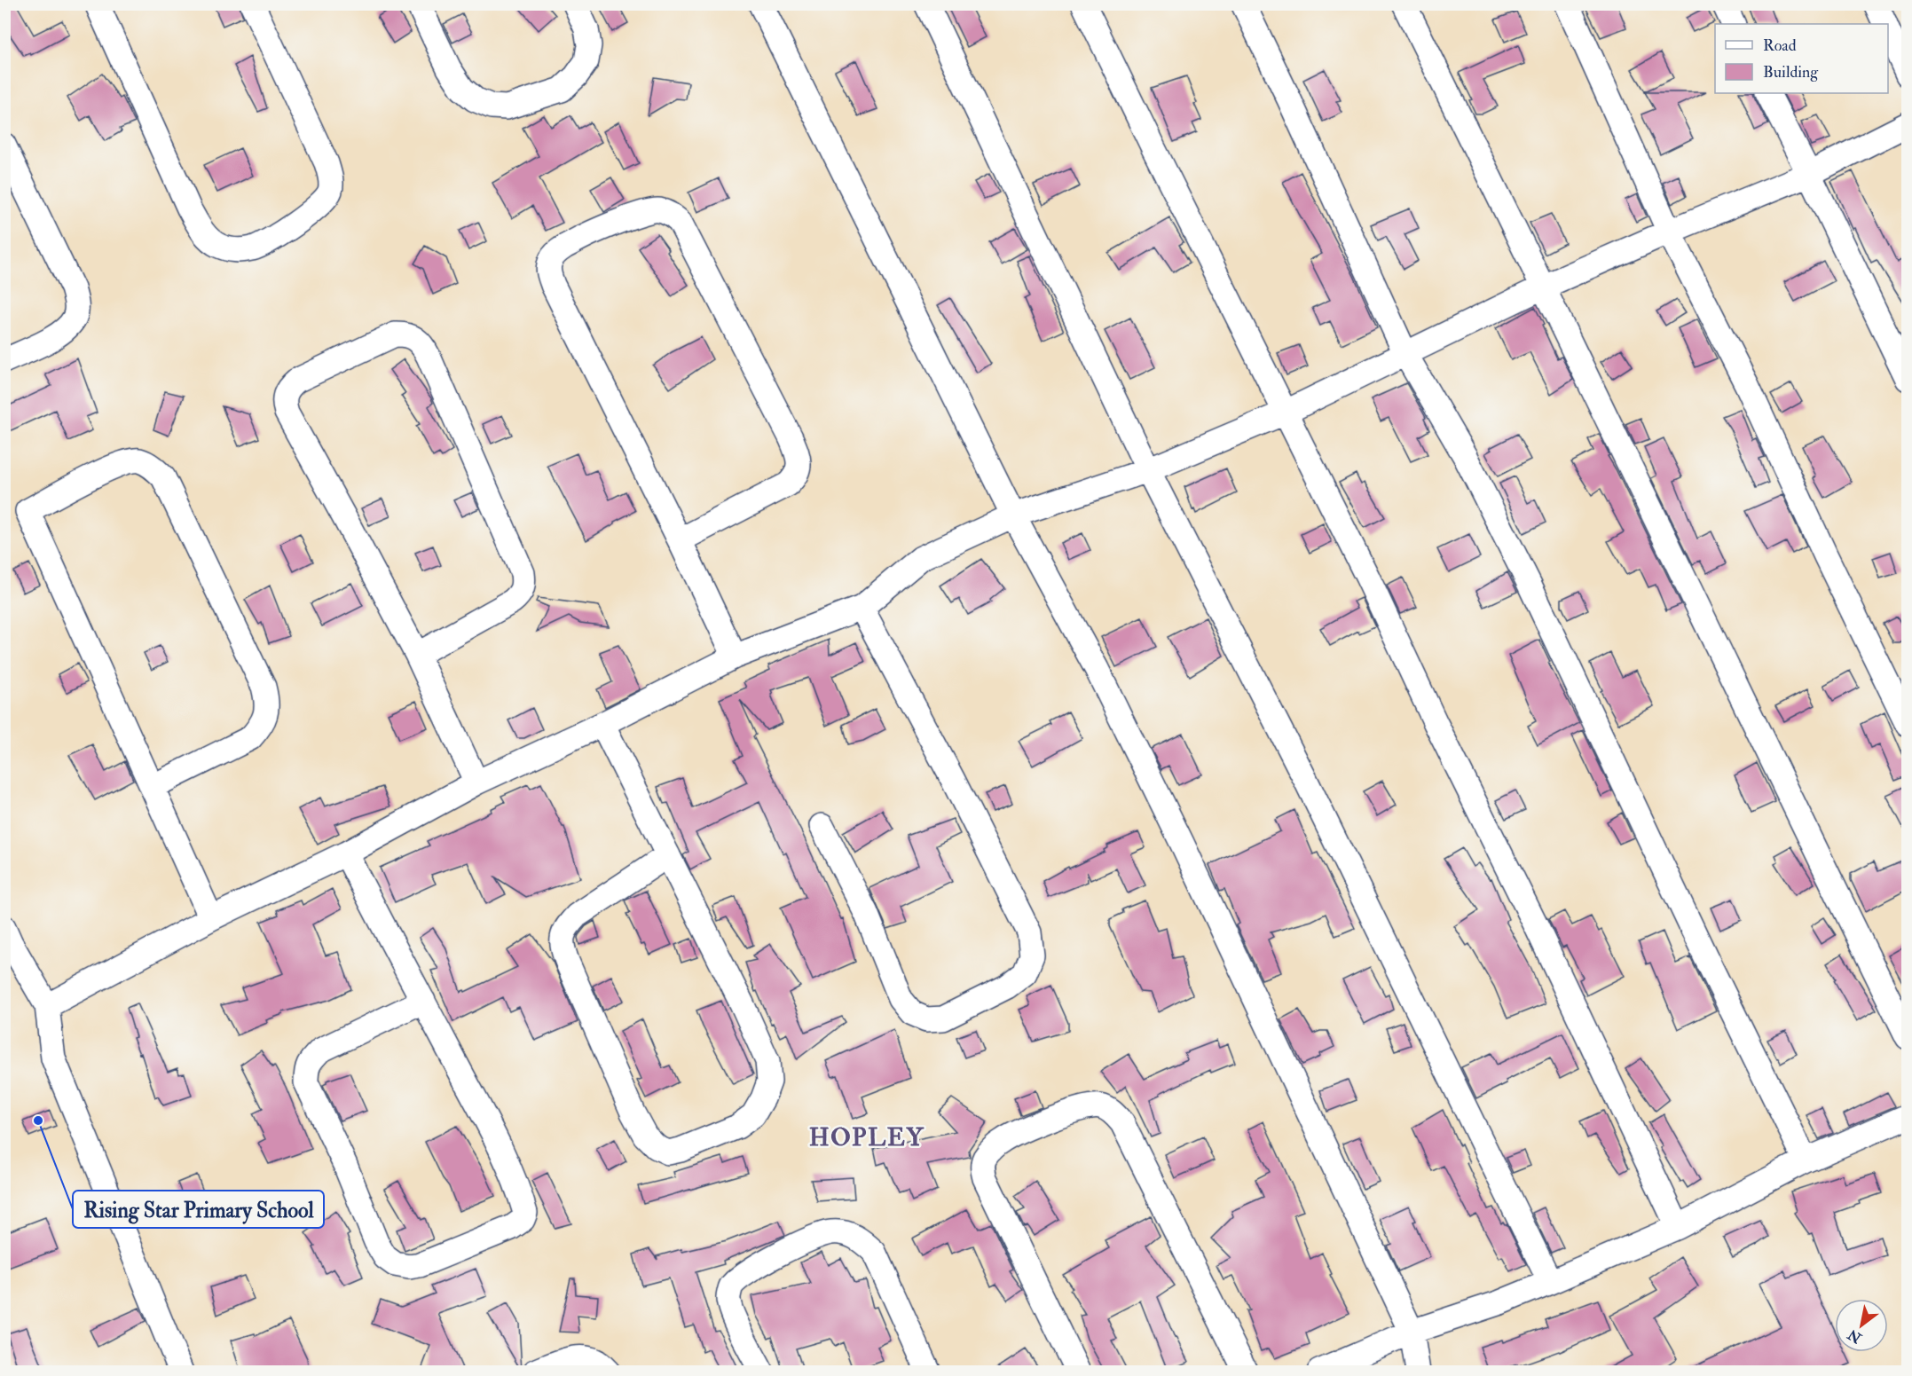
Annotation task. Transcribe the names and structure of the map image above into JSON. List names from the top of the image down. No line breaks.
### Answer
{"districts":["HOPLEY"],"places":["Rising Star Primary School"],"legend":["Road","Building"],"north":"bottom left"}
